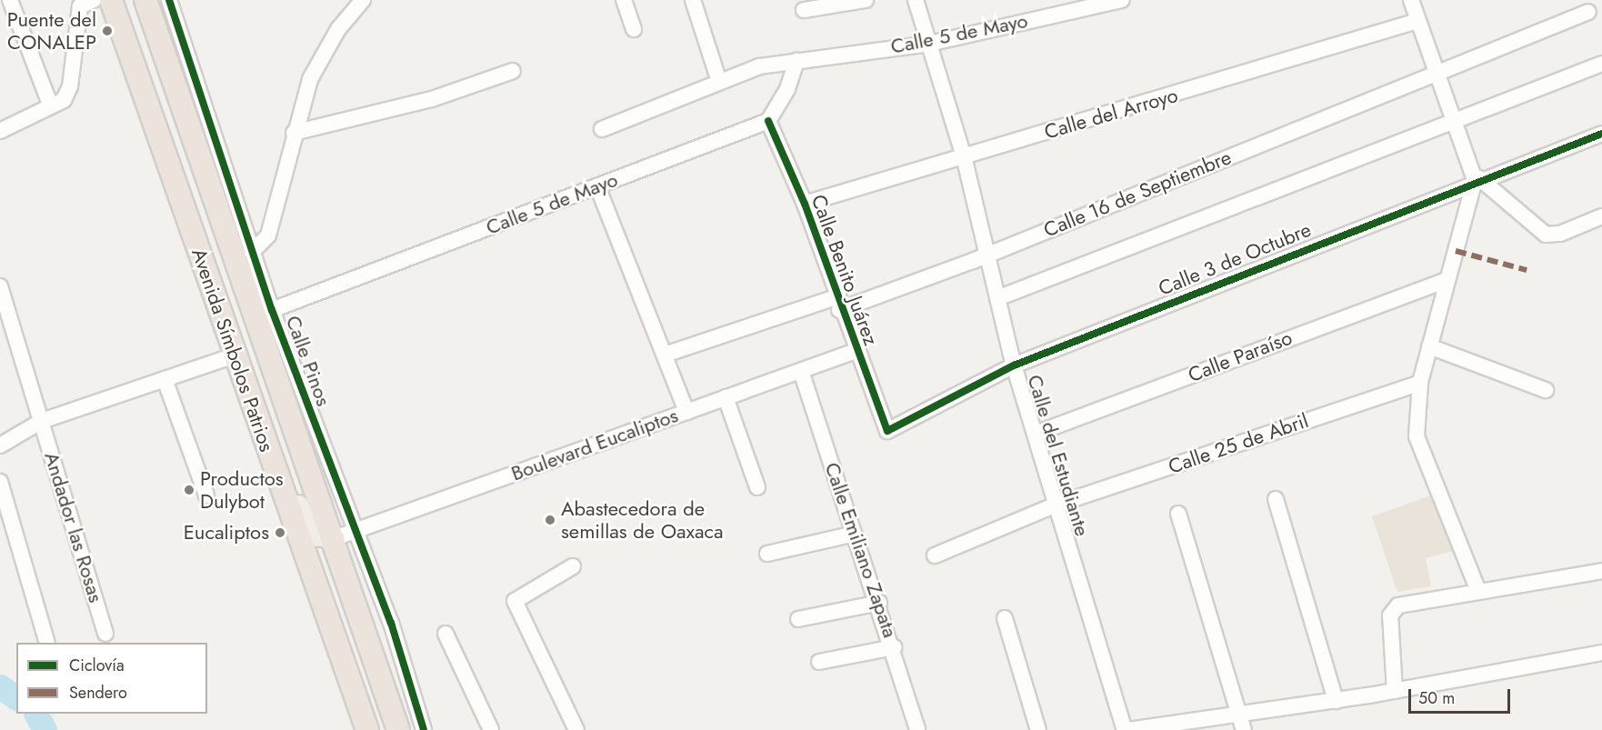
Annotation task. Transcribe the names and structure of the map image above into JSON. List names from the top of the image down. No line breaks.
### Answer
{"streets":{"highway":["Avenida Símbolos Patrios"],"street":["Calle 5 de Mayo","Calle del Arroyo","Calle 16 de Septiembre","Calle 3 de Octubre","Calle Benito Juárez","Calle Paraíso","Calle Pinos","Calle 25 de Abril","Boulevard Eucaliptos","Calle del Estudiante","Andador las Rosas","Calle Emiliano Zapata"]},"crossings":[["Calle 5 de Mayo","Calle Benito Juárez"],["Calle 5 de Mayo","Calle Pinos"],["Calle 5 de Mayo","Calle del Estudiante"],["Calle del Arroyo","Calle Benito Juárez"],["Calle del Arroyo","Calle del Estudiante"],["Calle 16 de Septiembre","Calle Benito Juárez"],["Calle 16 de Septiembre","Calle del Estudiante"],["Calle 3 de Octubre","Calle Benito Juárez"],["Calle 3 de Octubre","Calle del Estudiante"],["Calle Benito Juárez","Boulevard Eucaliptos"],["Avenida Símbolos Patrios","Calle Pinos"],["Avenida Símbolos Patrios","Boulevard Eucaliptos"],["Calle Paraíso","Calle del Estudiante"],["Calle Pinos","Boulevard Eucaliptos"],["Calle 25 de Abril","Calle del Estudiante"],["Boulevard Eucaliptos","Calle Emiliano Zapata"]],"places":["Puente del CONALEP","Productos Dulybot","Abastecedora de semillas de Oaxaca","Eucaliptos"],"legend":["Ciclovía","Sendero"],"scale_bar":"50 m"}
